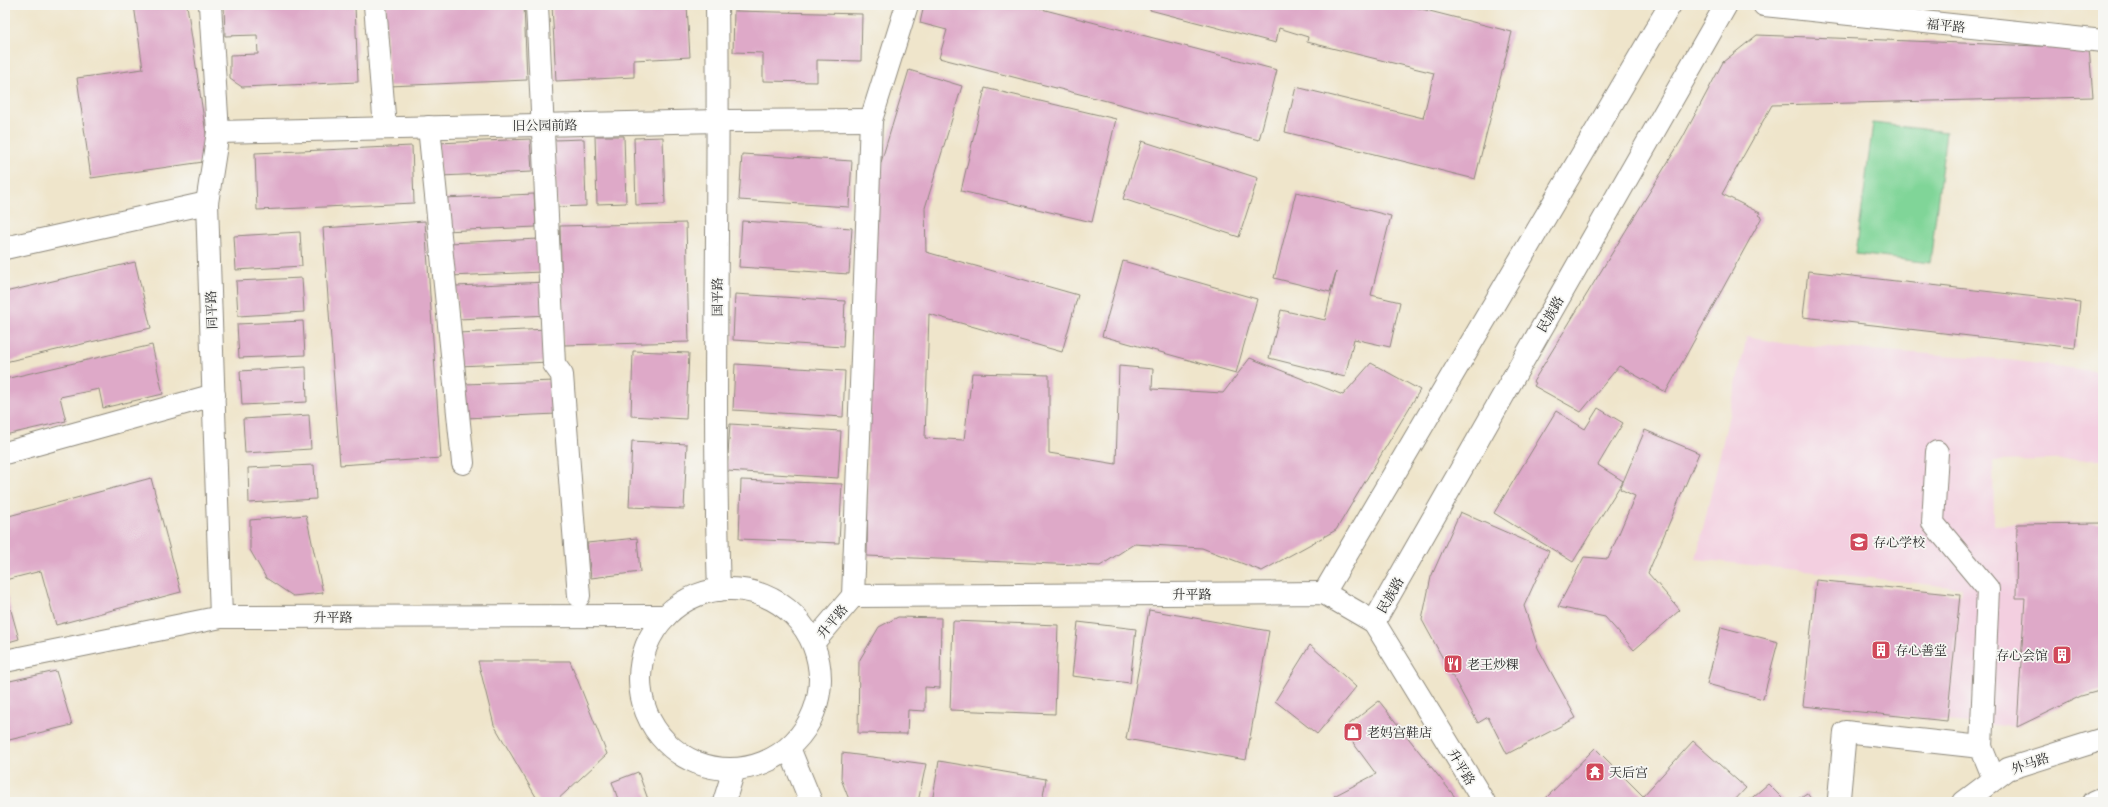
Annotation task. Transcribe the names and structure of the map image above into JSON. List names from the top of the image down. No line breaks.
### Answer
{"streets":{"street":["福平路","旧公园前路","国平路","同平路","民族路","升平路","外马路"]},"crossings":[["旧公园前路","国平路"],["旧公园前路","同平路"],["同平路","升平路"],["民族路","升平路"]],"places":{"school or university":["存心学校"],"building":["存心善堂","存心会馆"],"restaurant":["老王炒粿"],"shop":["老妈宫鞋店"],"temple":["天后宫"]}}
